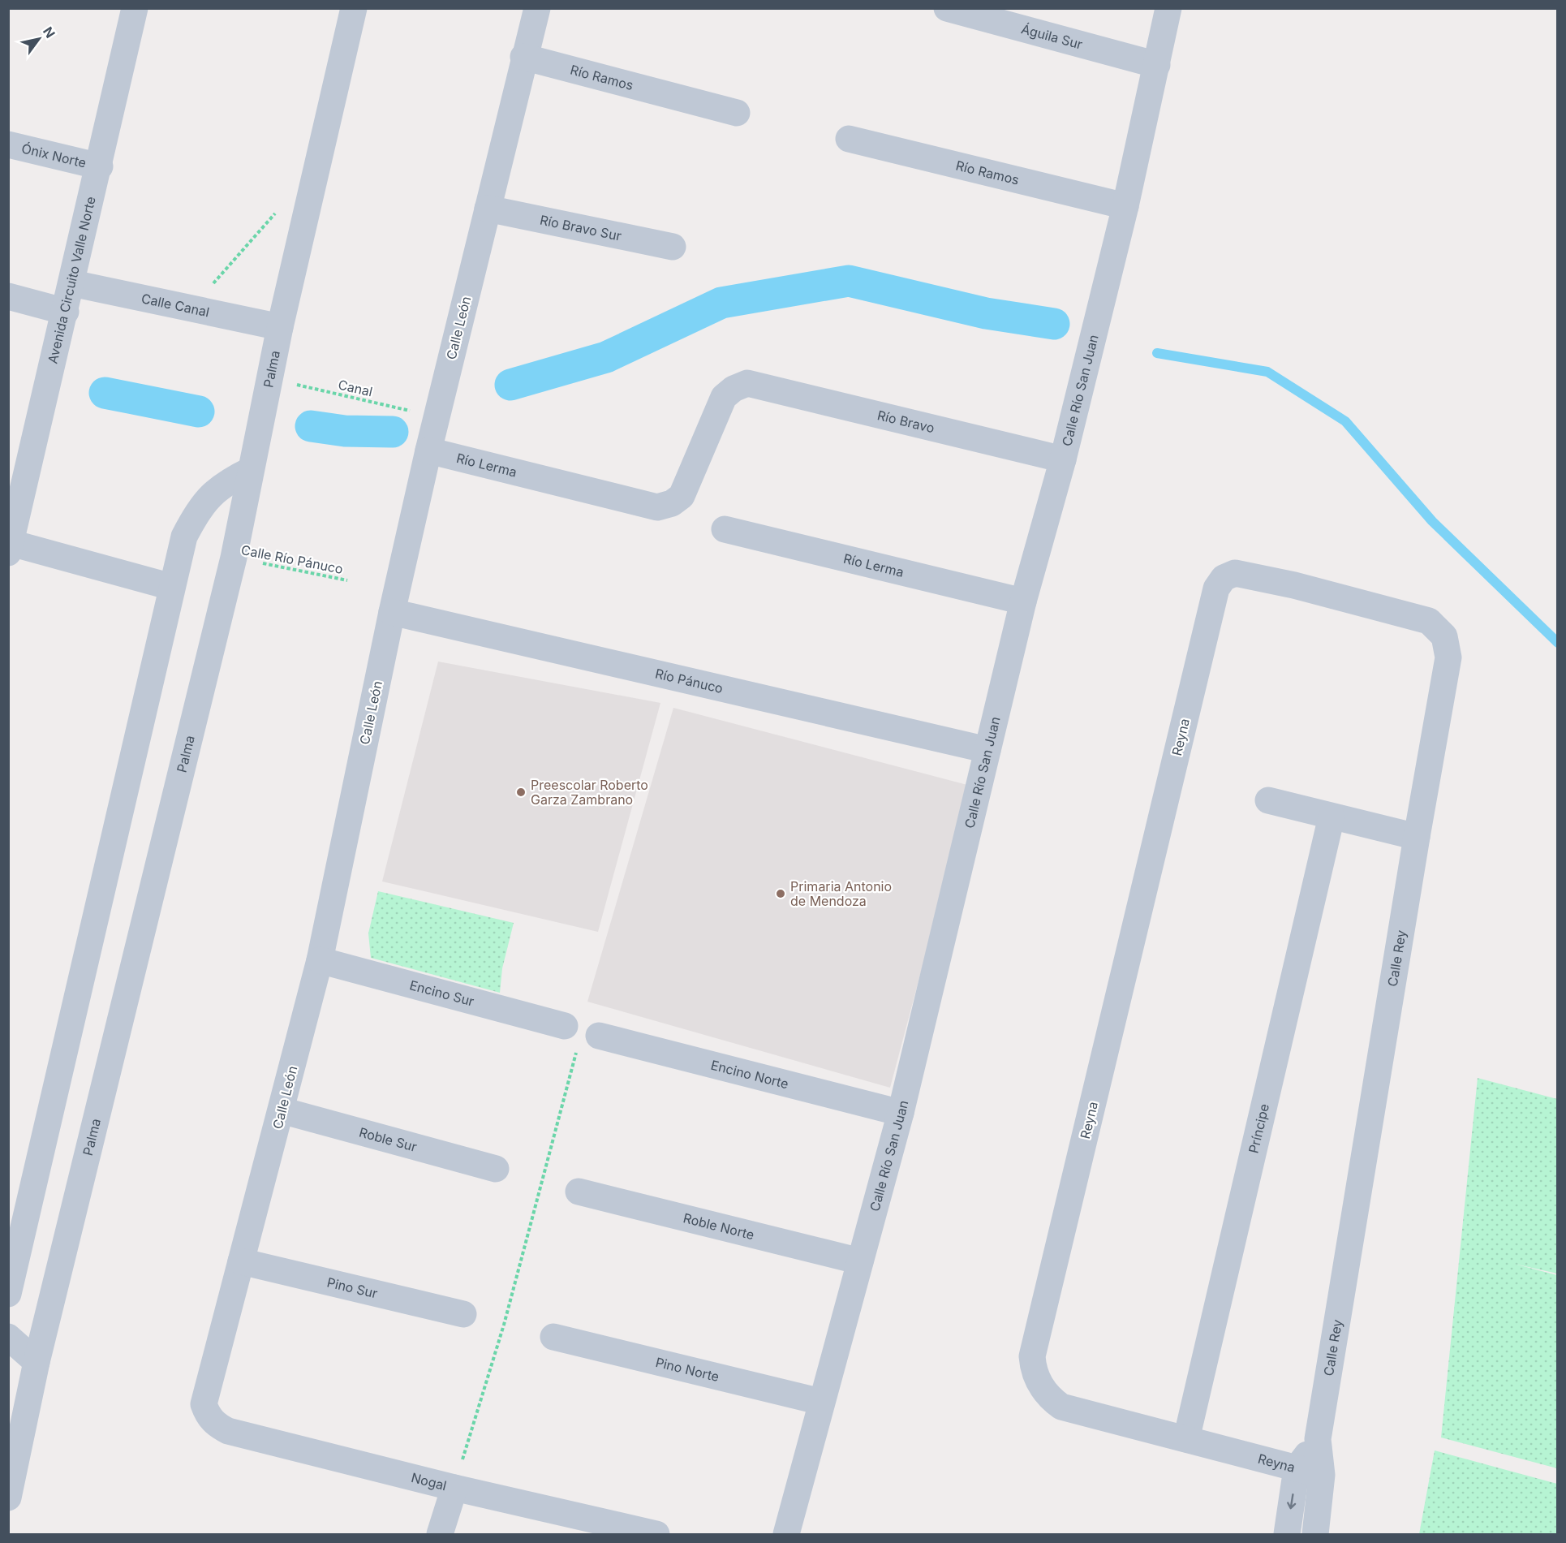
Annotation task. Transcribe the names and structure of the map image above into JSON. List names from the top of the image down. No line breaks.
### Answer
{"streets":{"street":["Águila Sur","Río Ramos","Ónix Norte","Río Bravo Sur","Avenida Circuito Valle Norte","Calle Canal","Calle León","Palma","Calle Río San Juan","Río Bravo","Río Lerma","Río Pánuco","Reyna","Calle Rey","Encino Sur","Encino Norte","Príncipe","Roble Sur","Roble Norte","Pino Sur","Pino Norte","Nogal"],"path":["Canal","Calle Río Pánuco"]},"crossings":[["Águila Sur","Calle Río San Juan"],["Río Ramos","Calle León"],["Río Ramos","Calle Río San Juan"],["Ónix Norte","Avenida Circuito Valle Norte"],["Río Bravo Sur","Calle León"],["Avenida Circuito Valle Norte","Calle Canal"],["Calle Canal","Palma"],["Calle León","Canal"],["Calle León","Río Lerma"],["Calle León","Río Pánuco"],["Calle León","Encino Sur"],["Calle León","Roble Sur"],["Calle León","Pino Sur"],["Calle León","Nogal"],["Palma","Canal"],["Palma","Calle Río Pánuco"],["Calle Río San Juan","Río Bravo"],["Calle Río San Juan","Río Lerma"],["Calle Río San Juan","Río Pánuco"],["Calle Río San Juan","Encino Norte"],["Calle Río San Juan","Roble Norte"],["Calle Río San Juan","Pino Norte"],["Río Bravo","Río Lerma"],["Reyna","Calle Rey"],["Reyna","Príncipe"]],"places":["Preescolar Roberto Garza Zambrano","Primaria Antonio de Mendoza"],"north":"top right"}
